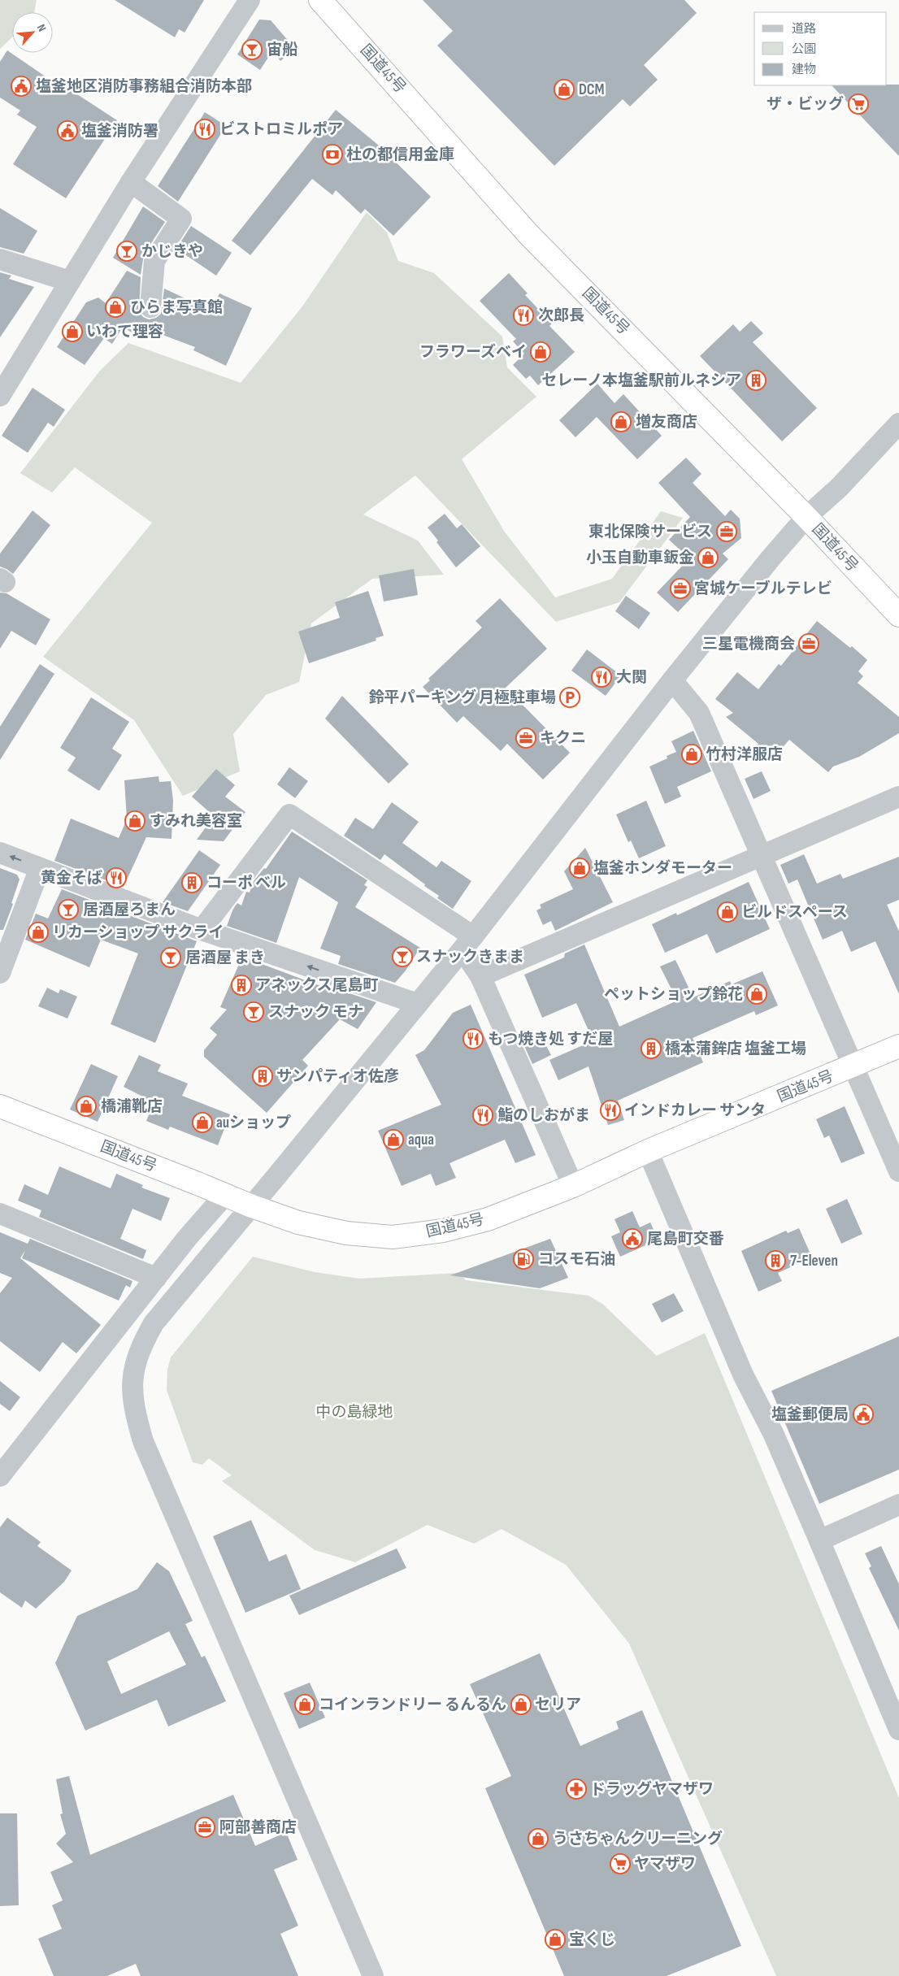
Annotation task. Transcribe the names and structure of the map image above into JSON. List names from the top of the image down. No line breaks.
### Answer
{"streets":{"highway":["国道45号"]},"parks":["中の島緑地"],"places":{"bar":["宙船","かじきや","居酒屋ろまん","スナックきまま","居酒屋 まき","スナック モナ"],"public building":["塩釜地区消防事務組合消防本部","塩釜消防署","尾島町交番","塩釜郵便局"],"shop":["DCM","ひらま写真館","いわて理容","フラワーズベイ","増友商店","小玉自動車鈑金","竹村洋服店","すみれ美容室","塩釜ホンダモーター","ビルドスペース","リカーショップ サクライ","ペットショップ鈴花","橋浦靴店","auショップ","aqua","コインランドリー るんるん","セリア","うさちゃんクリーニング","宝くじ"],"supermarket":["ザ・ビッグ","ヤマザワ"],"restaurant":["ビストロミルポア","次郎長","大関","黄金そば","もつ焼き処 すだ屋","インドカレー サンタ","鮨のしおがま"],"bank":["杜の都信用金庫"],"building":["セレーノ本塩釜駅前ルネシア","コーポ ベル","アネックス尾島町","橋本蒲鉾店 塩釜工場","サンパティオ佐彦","7-Eleven"],"office":["東北保険サービス","宮城ケーブルテレビ","三星電機商会","キクニ","阿部善商店"],"parking":["鈴平パーキング 月極駐車場"],"fuel station":["コスモ石油"],"pharmacy":["ドラッグヤマザワ"]},"legend":["道路","公園","建物"],"north":"top right"}
